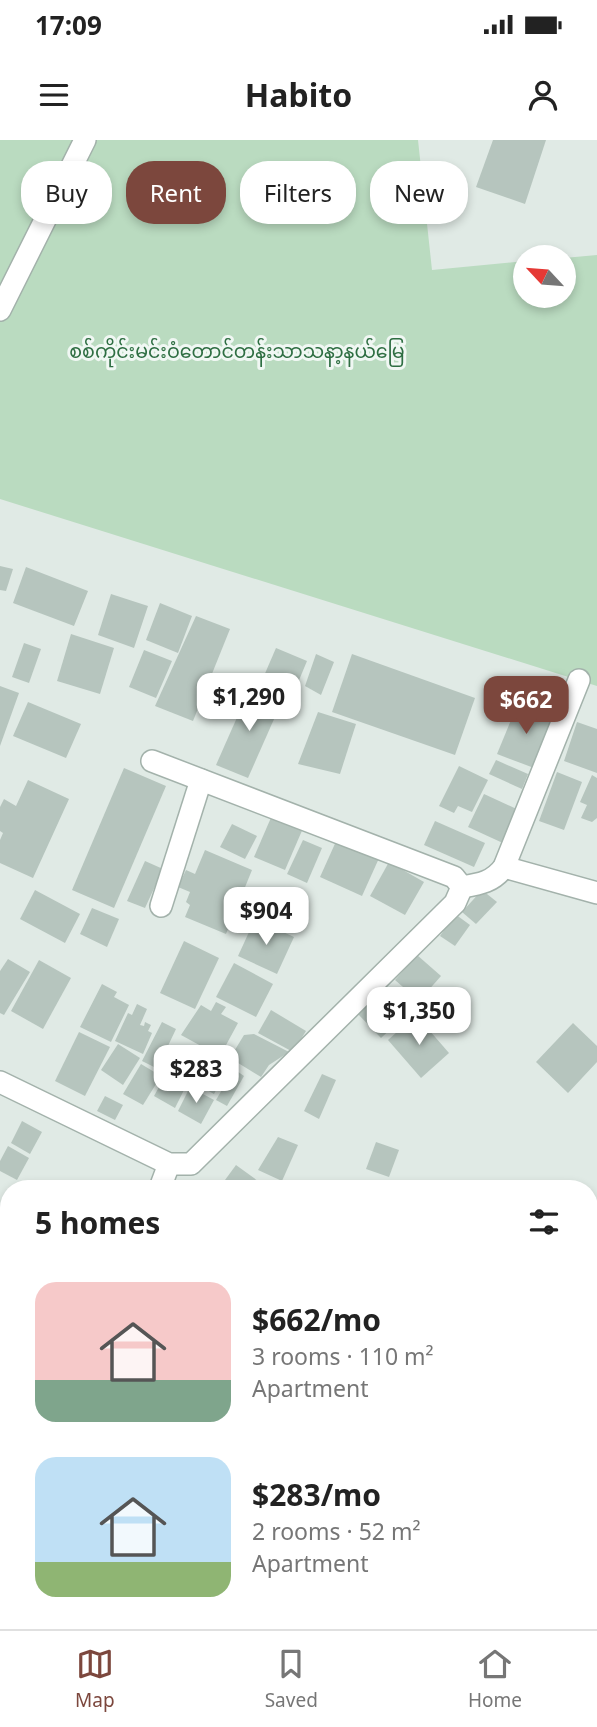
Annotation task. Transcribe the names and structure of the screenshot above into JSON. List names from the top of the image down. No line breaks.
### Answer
{"parks":["စစ်ကိုင်းမင်းဝံတောင်တန်းသာသနာ့နယ်မြေ"],"north":"top left","page":{"status":"17:09","header":"Habito","chip":["Buy","Rent","Filters","New"],"price":["$1,290","$662","$904","$1,350","$283"],"heading":"5 homes","list":[{"name":"$662/mo","note":"3 rooms · 110 m² · Apartment"},{"name":"$283/mo","note":"2 rooms · 52 m² · Apartment"}],"tabs":["Map","Saved","Home"]}}
